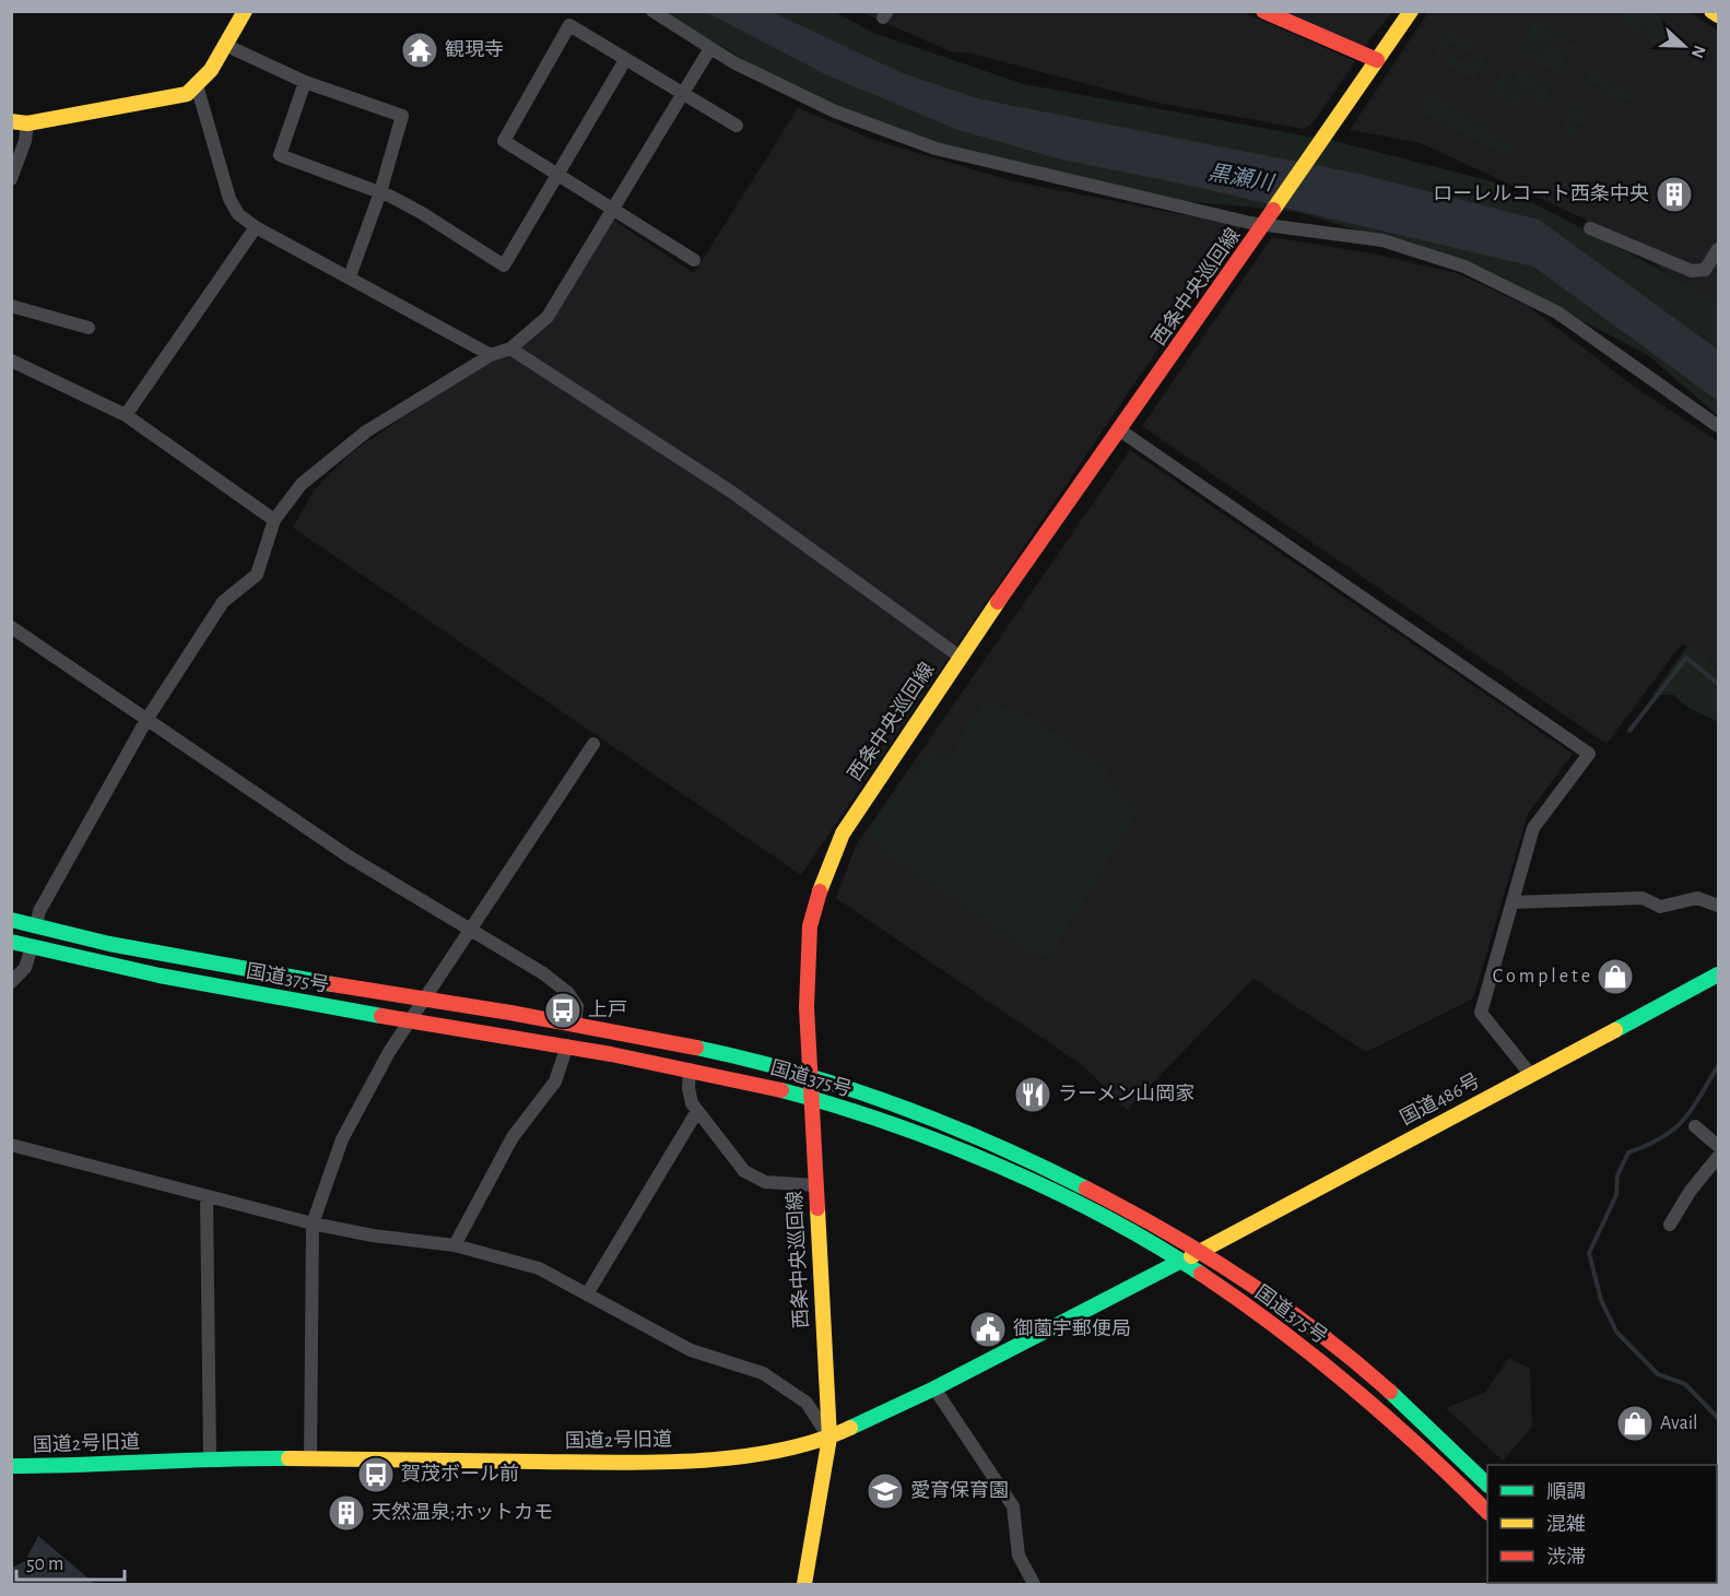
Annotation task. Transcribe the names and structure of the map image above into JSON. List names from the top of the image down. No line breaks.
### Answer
{"streets":{"main road":["西条中央巡回線","国道375号","国道486号","国道2号旧道"]},"crossings":[["西条中央巡回線","国道375号"],["西条中央巡回線","国道2号旧道"],["国道375号","国道486号"],["国道375号","国道2号旧道"],["国道486号","国道2号旧道"]],"water":["黒瀬川"],"places":{"temple":["観現寺"],"building":["ローレルコート西条中央","天然温泉;ホットカモ"],"shop":["C o m p l e t e","Avail"],"bus stop":["上戸","賀茂ボール前"],"restaurant":["ラーメン山岡家"],"public building":["御薗宇郵便局"],"school or university":["愛育保育園"]},"legend":["順調","混雑","渋滞"],"scale_bar":"50 m","north":"right"}
